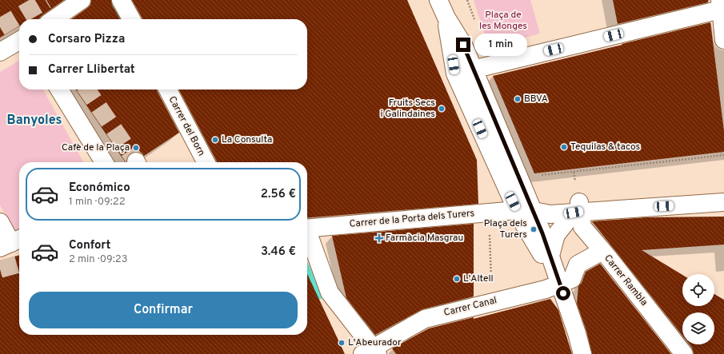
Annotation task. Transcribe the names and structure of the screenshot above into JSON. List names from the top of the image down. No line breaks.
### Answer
{"streets":{"street":["Carrer del Born","Carrer de la Porta dels Turers","Carrer Rambla","Carrer Canal"]},"crossings":[["Carrer de la Porta dels Turers","Carrer Rambla"]],"districts":["Banyoles"],"parks":["Plaça de les Monges"],"places":{"other":["BBVA","Fruits Secs i Galindaines","La Consulta","Tequilas & tacos","Cafè de la Plaça","Plaça dels Turers","L'Altell","L'Abeurador"],"health":["Farmàcia Masgrau"]},"page":{"banner":["Corsaro Pizza","Carrer Llibertat"],"bubble":"1 min","list":[{"name":"Económico","note":"1 min · 09:22","value":"2.56 €"},{"name":"Confort","note":"2 min · 09:23","value":"3.46 €"}],"buttons":"Confirmar"}}
